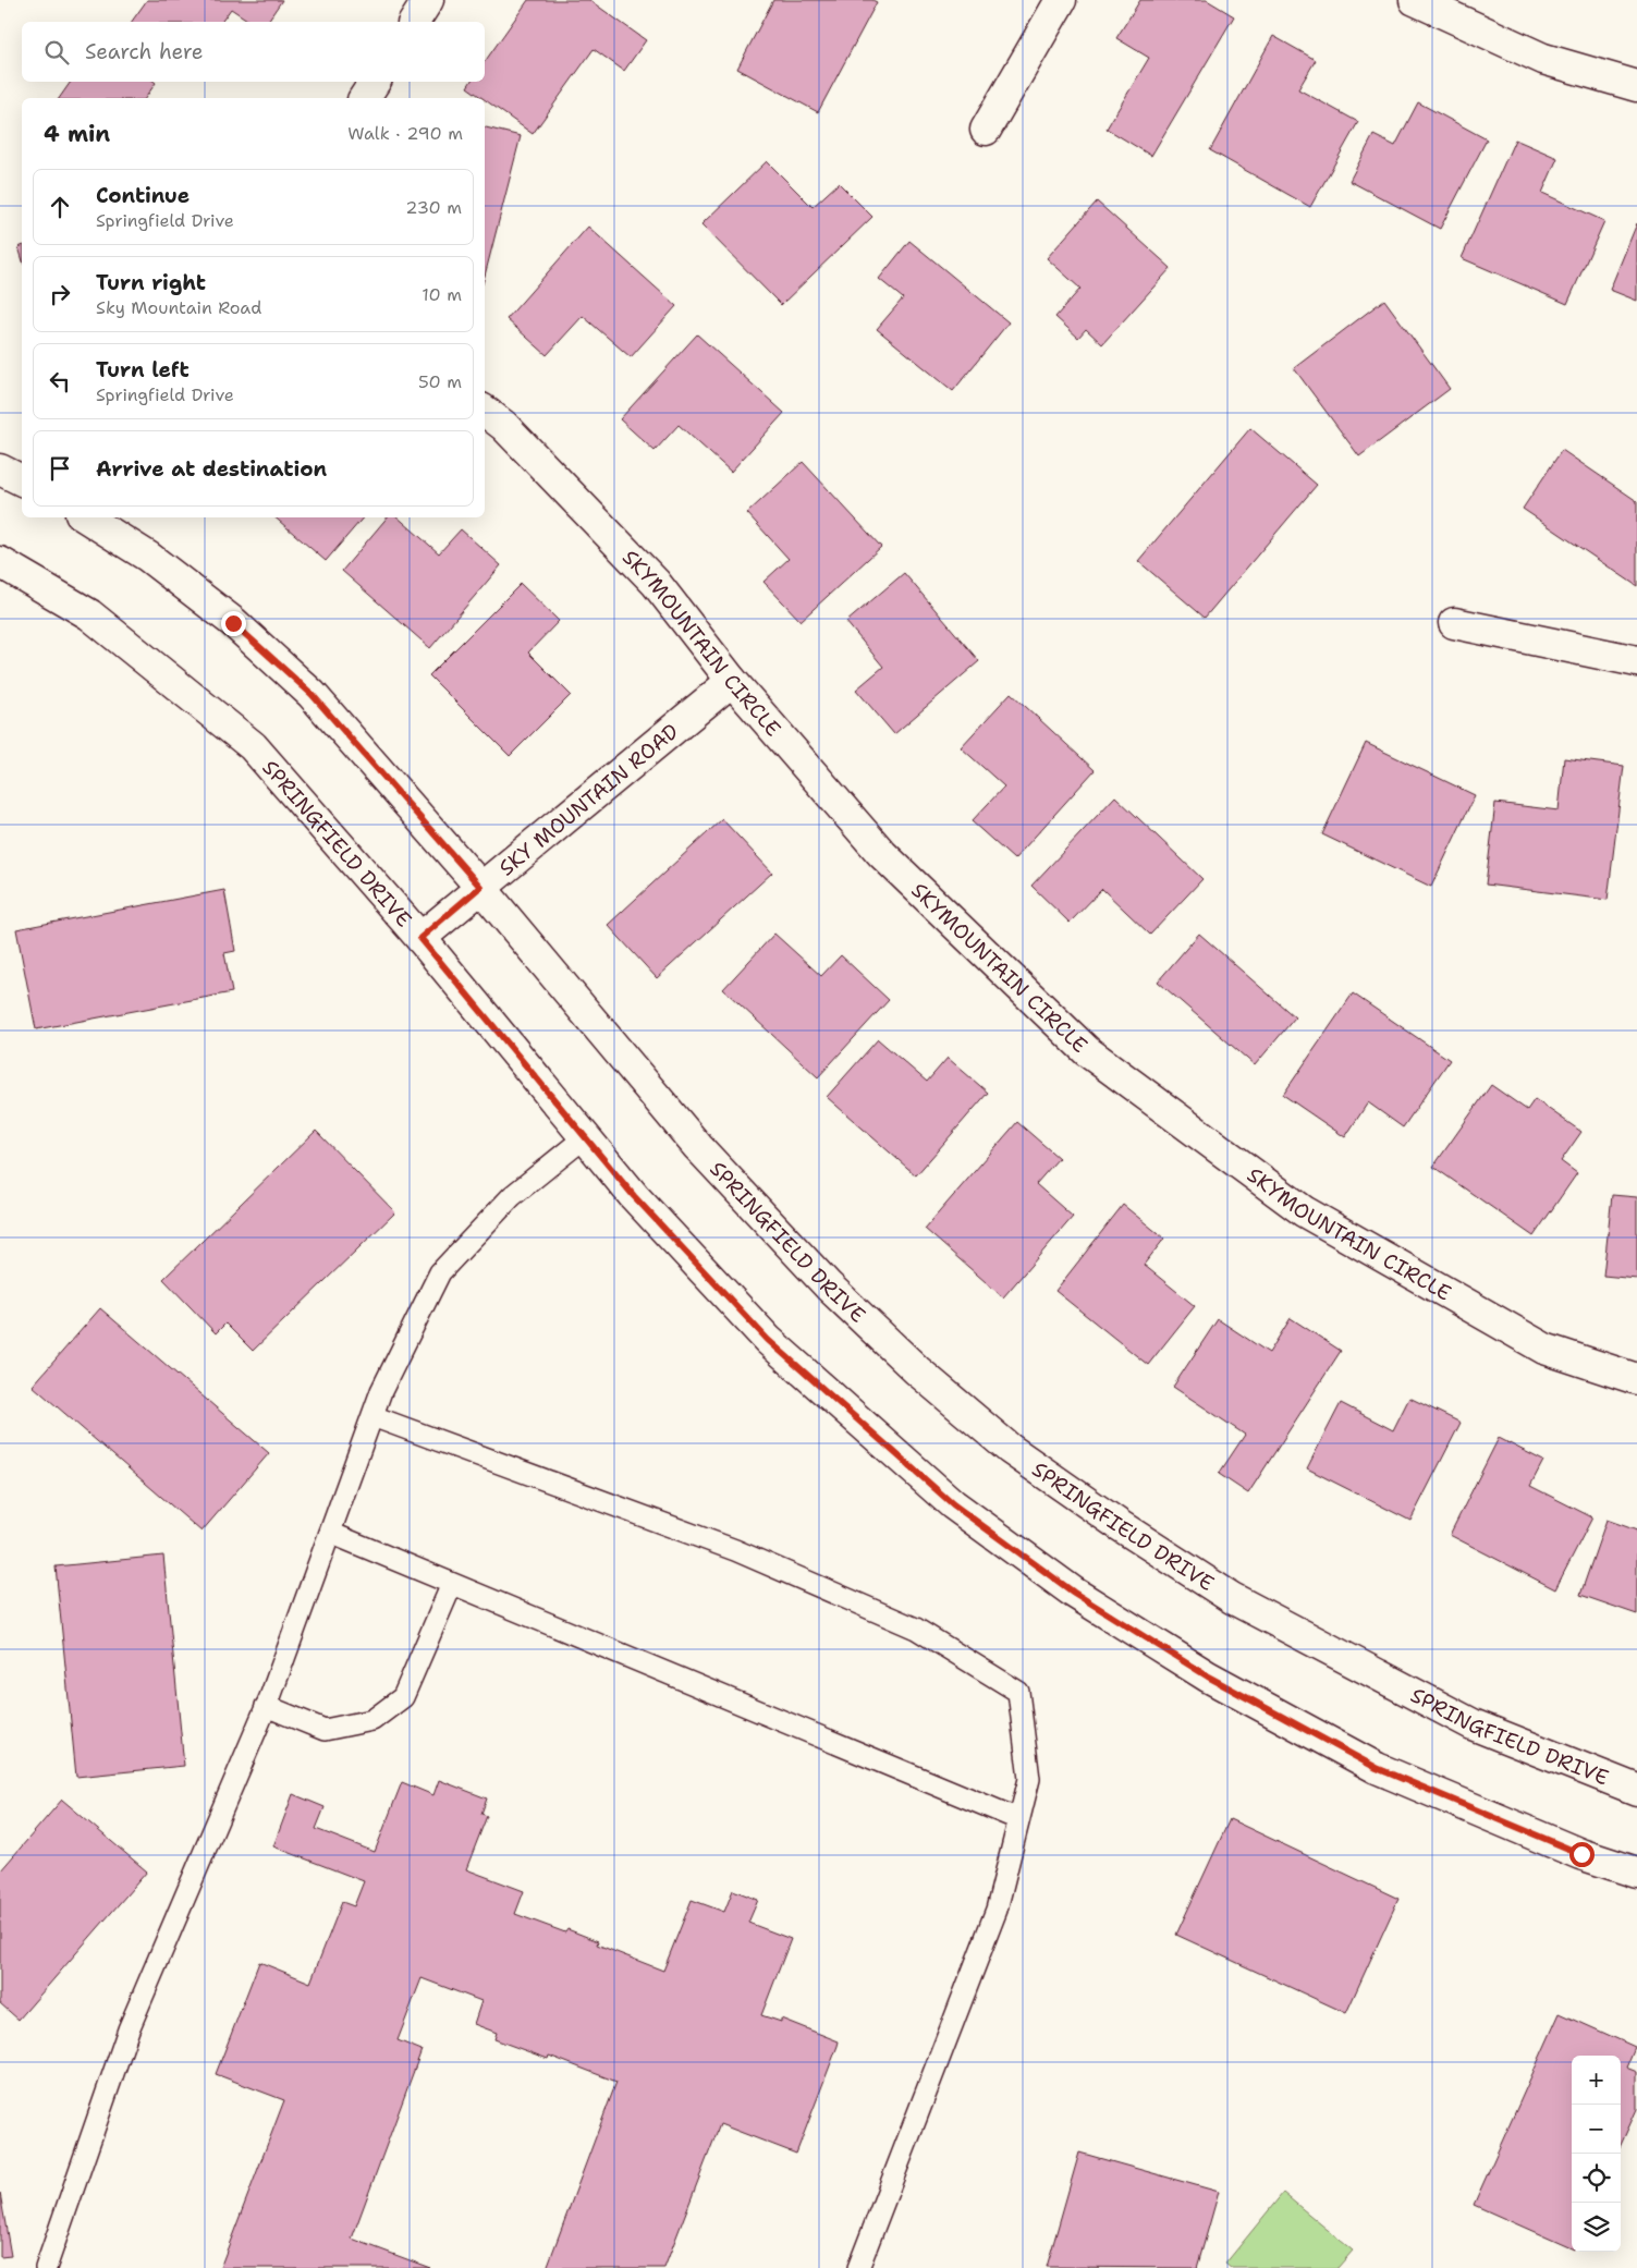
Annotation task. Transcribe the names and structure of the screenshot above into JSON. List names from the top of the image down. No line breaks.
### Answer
{"streets":{"street":["SKYMOUNTAIN CIRCLE","SKY MOUNTAIN ROAD","SPRINGFIELD DRIVE"]},"crossings":[["SKYMOUNTAIN CIRCLE","SKY MOUNTAIN ROAD"],["SKY MOUNTAIN ROAD","SPRINGFIELD DRIVE"]],"page":{"search":"Search here","heading":["4 min","Walk · 290 m"],"list":[["Continue","Springfield Drive","230 m"],["Turn right","Sky Mountain Road","10 m"],["Turn left","Springfield Drive","50 m"],"Arrive at destination"],"map_buttons":["+","−"]}}
